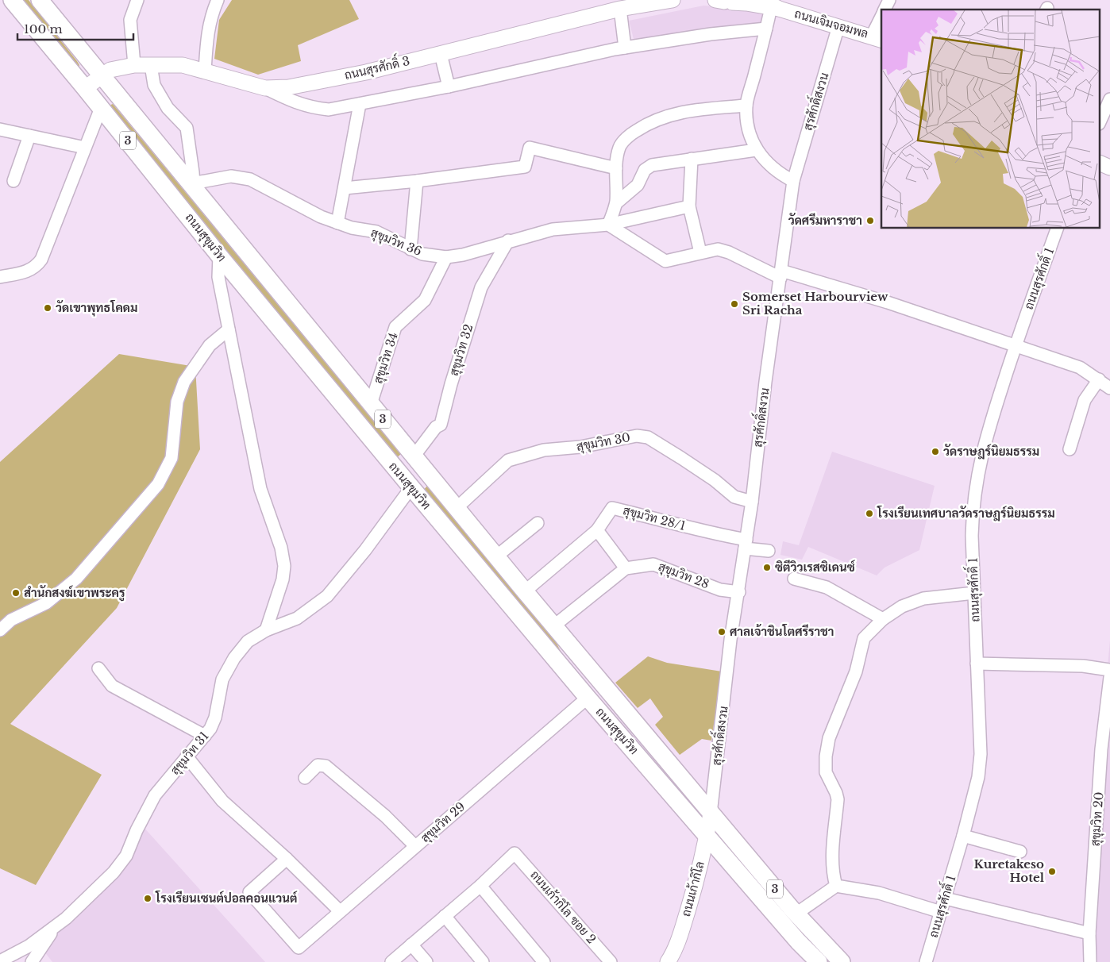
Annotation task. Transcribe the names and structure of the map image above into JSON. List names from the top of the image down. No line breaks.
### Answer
{"streets":{"highway":["3","ถนนสุขุมวิท"],"main road":["ถนนเจิมจอมพล","ถนนสุรศักดิ์ 3","ถนนเก้ากิโล"],"street":["สุรศักดิ์สงวน","สุขุมวิท 36","ถนนสุรศักดิ์ 1","สุขุมวิท 32","สุขุมวิท 34","สุขุมวิท 30","สุขุมวิท 28/1","สุขุมวิท 28","สุขุมวิท 31","สุขุมวิท 20","สุขุมวิท 29","ถนนเก้ากิโล ซอย 2"]},"crossings":[["ถนนเจิมจอมพล","สุรศักดิ์สงวน"],["ถนนสุรศักดิ์ 3","ถนนสุขุมวิท"],["สุรศักดิ์สงวน","ถนนสุขุมวิท"],["สุรศักดิ์สงวน","สุขุมวิท 30"],["สุรศักดิ์สงวน","สุขุมวิท 28/1"],["สุรศักดิ์สงวน","สุขุมวิท 28"],["สุรศักดิ์สงวน","ถนนเก้ากิโล"],["ถนนสุขุมวิท","สุขุมวิท 36"],["ถนนสุขุมวิท","สุขุมวิท 32"],["ถนนสุขุมวิท","สุขุมวิท 34"],["ถนนสุขุมวิท","สุขุมวิท 30"],["ถนนสุขุมวิท","สุขุมวิท 28/1"],["ถนนสุขุมวิท","สุขุมวิท 31"],["ถนนสุขุมวิท","สุขุมวิท 29"],["ถนนสุขุมวิท","ถนนเก้ากิโล"],["สุขุมวิท 36","สุขุมวิท 32"],["สุขุมวิท 36","สุขุมวิท 34"]],"places":["วัดศรีมหาราชา","Somerset Harbourview Sri Racha","วัดเขาพุทธโคดม","วัดราษฎร์นิยมธรรม","โรงเรียนเทศบาลวัดราษฎร์นิยมธรรม","ซิตีวิวเรสซิเดนซ์","สำนักสงฆ์เขาพระครู","ศาลเจ้าชินโตศรีราชา","Kuretakeso Hotel","โรงเรียนเซนต์ปอลคอนแวนต์"],"scale_bar":"100 m"}
